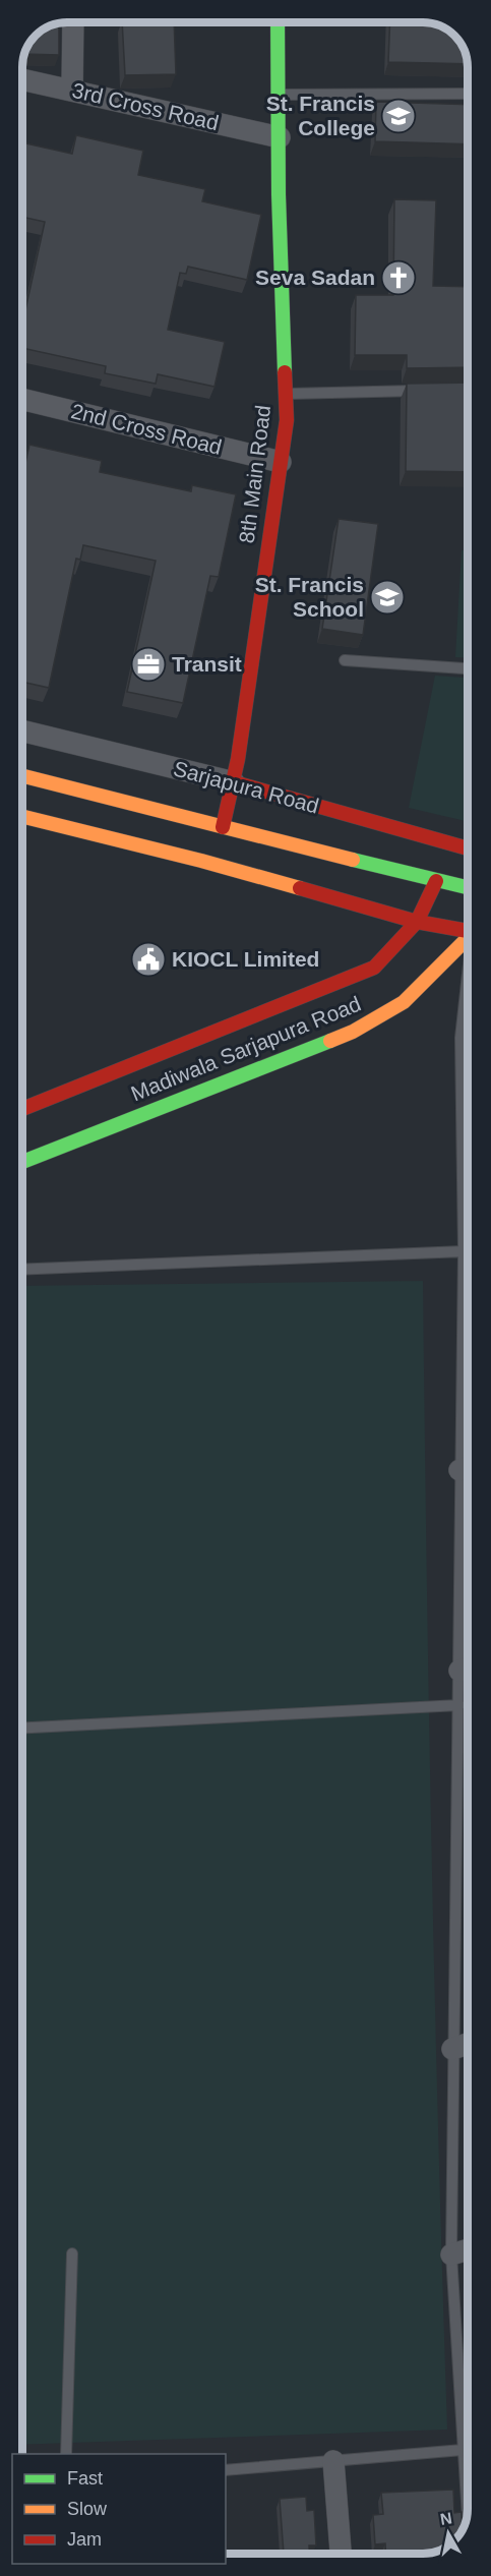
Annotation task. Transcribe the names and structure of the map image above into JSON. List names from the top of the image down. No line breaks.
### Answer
{"streets":{"main road":["8th Main Road","Sarjapura Road","Madiwala Sarjapura Road"],"street":["3rd Cross Road","2nd Cross Road"]},"crossings":[["3rd Cross Road","8th Main Road"],["2nd Cross Road","8th Main Road"],["8th Main Road","Sarjapura Road"],["Sarjapura Road","Madiwala Sarjapura Road"]],"places":{"school or university":["St. Francis College","St. Francis School"],"church":["Seva Sadan"],"office":["Transit"],"public building":["KIOCL Limited"]},"legend":["Fast","Slow","Jam"],"north":"top"}
